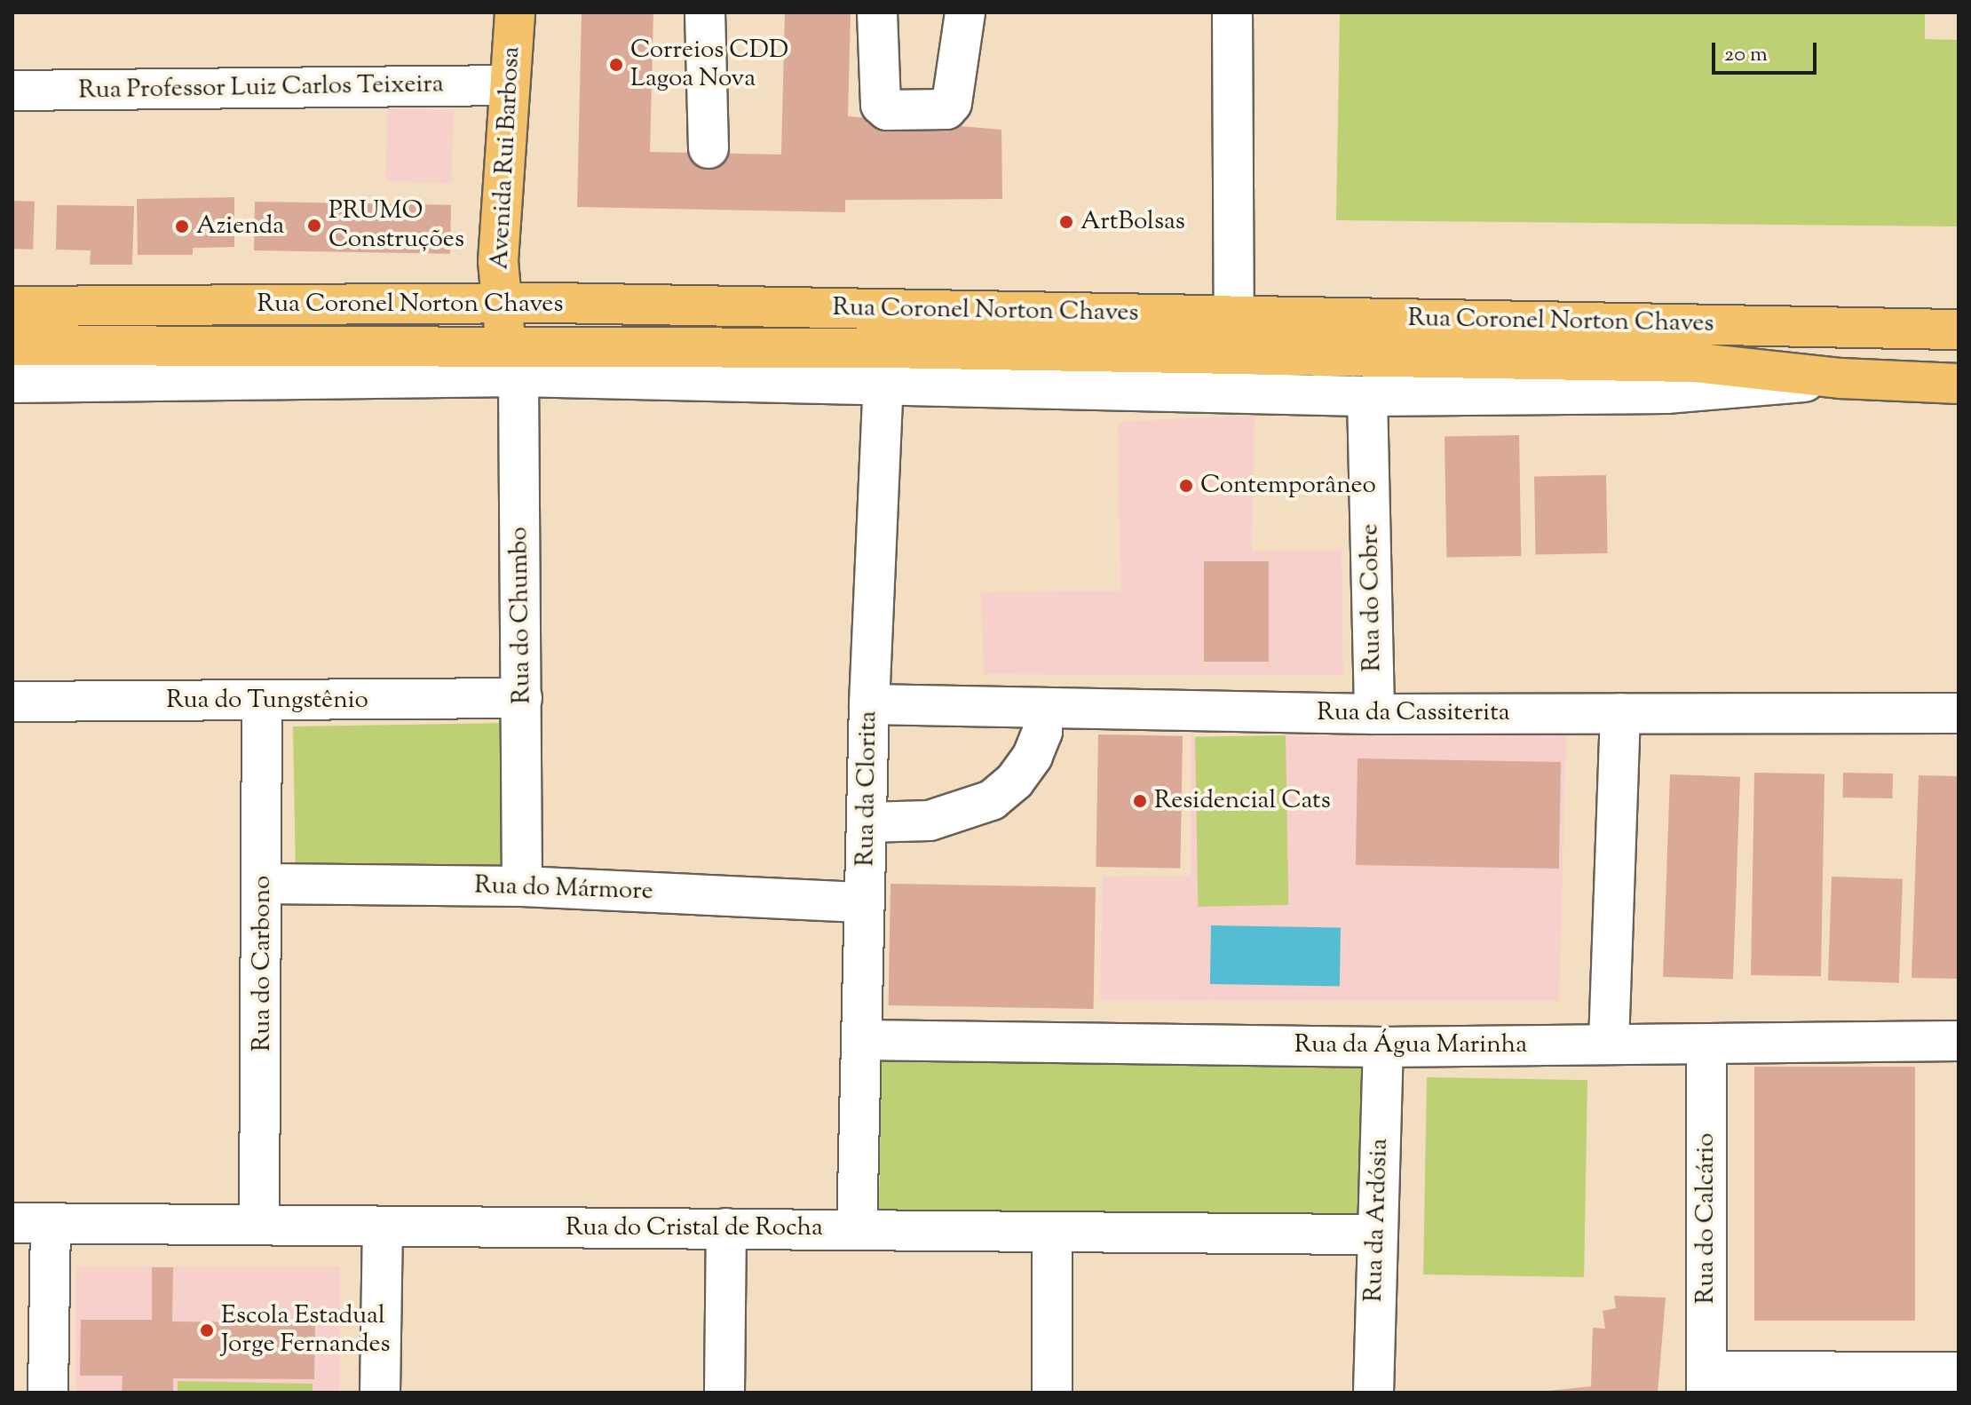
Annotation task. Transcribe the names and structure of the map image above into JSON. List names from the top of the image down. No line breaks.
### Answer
{"streets":{"main road":["Avenida Rui Barbosa","Rua Coronel Norton Chaves"],"street":["Rua Professor Luiz Carlos Teixeira","Rua do Cobre","Rua do Chumbo","Rua do Tungstênio","Rua da Cassiterita","Rua da Clorita","Rua do Mármore","Rua do Carbono","Rua da Água Marinha","Rua do Calcário","Rua da Ardósia","Rua do Cristal de Rocha"]},"crossings":[["Rua Professor Luiz Carlos Teixeira","Avenida Rui Barbosa"],["Avenida Rui Barbosa","Rua Coronel Norton Chaves"],["Avenida Rui Barbosa","Rua do Chumbo"],["Rua Coronel Norton Chaves","Rua do Cobre"],["Rua Coronel Norton Chaves","Rua do Chumbo"],["Rua Coronel Norton Chaves","Rua da Clorita"],["Rua do Cobre","Rua da Cassiterita"],["Rua do Chumbo","Rua do Tungstênio"],["Rua do Chumbo","Rua do Mármore"],["Rua do Tungstênio","Rua do Carbono"],["Rua da Cassiterita","Rua da Clorita"],["Rua da Clorita","Rua do Mármore"],["Rua da Clorita","Rua da Água Marinha"],["Rua da Clorita","Rua do Cristal de Rocha"],["Rua do Mármore","Rua do Carbono"],["Rua do Carbono","Rua do Cristal de Rocha"],["Rua da Água Marinha","Rua do Calcário"],["Rua da Água Marinha","Rua da Ardósia"],["Rua da Ardósia","Rua do Cristal de Rocha"]],"places":["Correios CDD Lagoa Nova","ArtBolsas","PRUMO Construções","Azienda","Contemporâneo","Residencial Cats","Escola Estadual Jorge Fernandes"],"scale_bar":"20 m"}
